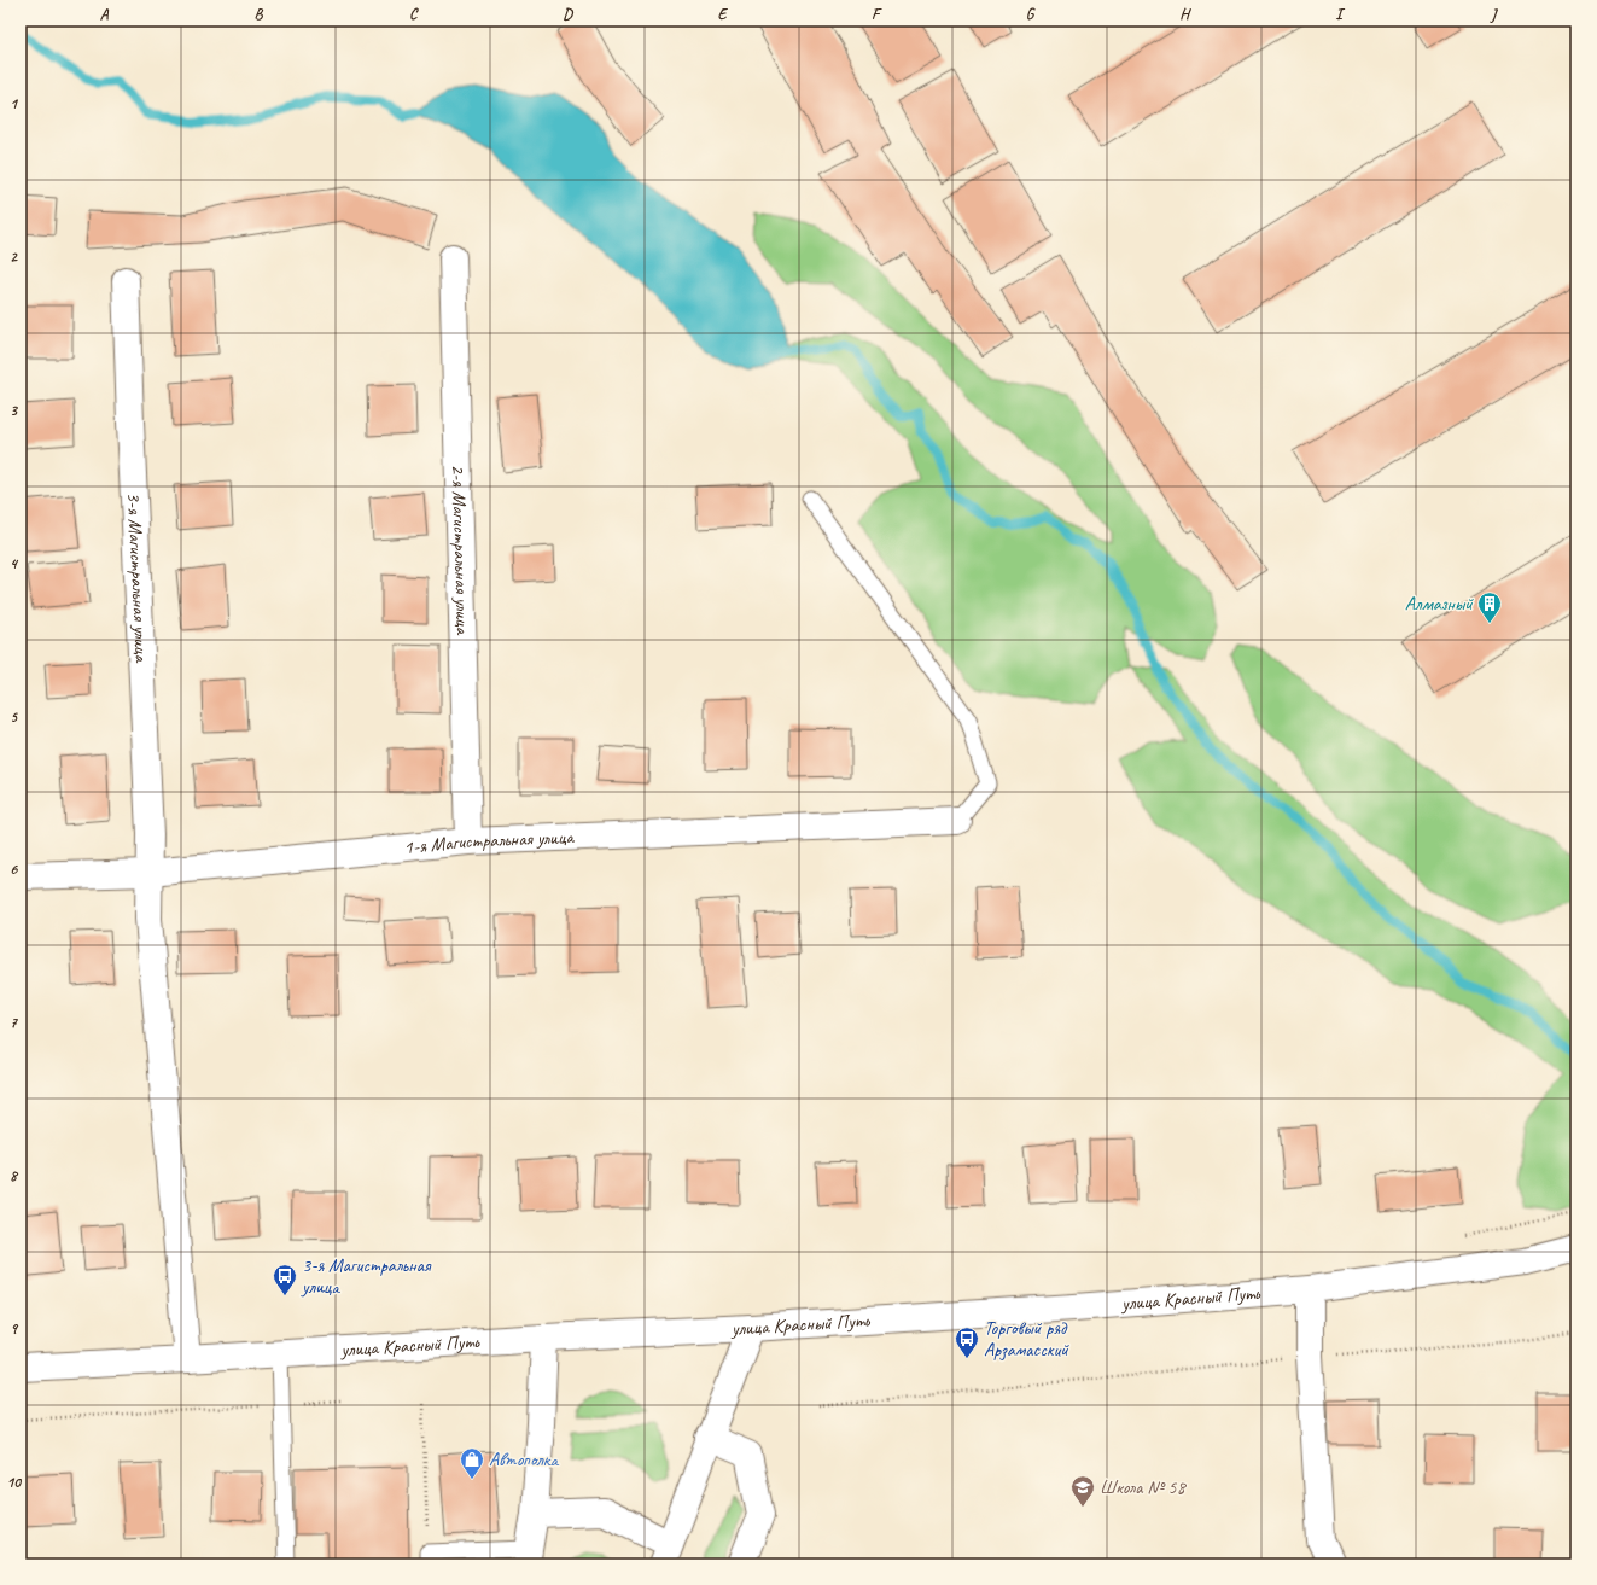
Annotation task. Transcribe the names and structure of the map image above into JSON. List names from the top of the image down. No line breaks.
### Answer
{"streets":{"street":["2-я Магистральная улица","3-я Магистральная улица","1-я Магистральная улица","улица Красный Путь"]},"crossings":[["2-я Магистральная улица","1-я Магистральная улица"],["3-я Магистральная улица","1-я Магистральная улица"],["3-я Магистральная улица","улица Красный Путь"]],"places":{"building":["Алмазный"],"bus stop":["3-я Магистральная улица","Торговый ряд Арзамасский"],"shop":["Автополка"],"school or university":["Школа № 58"]},"grid":{"columns":["A","B","C","D","E","F","G","H","I","J"],"rows":["1","2","3","4","5","6","7","8","9","10"]}}
